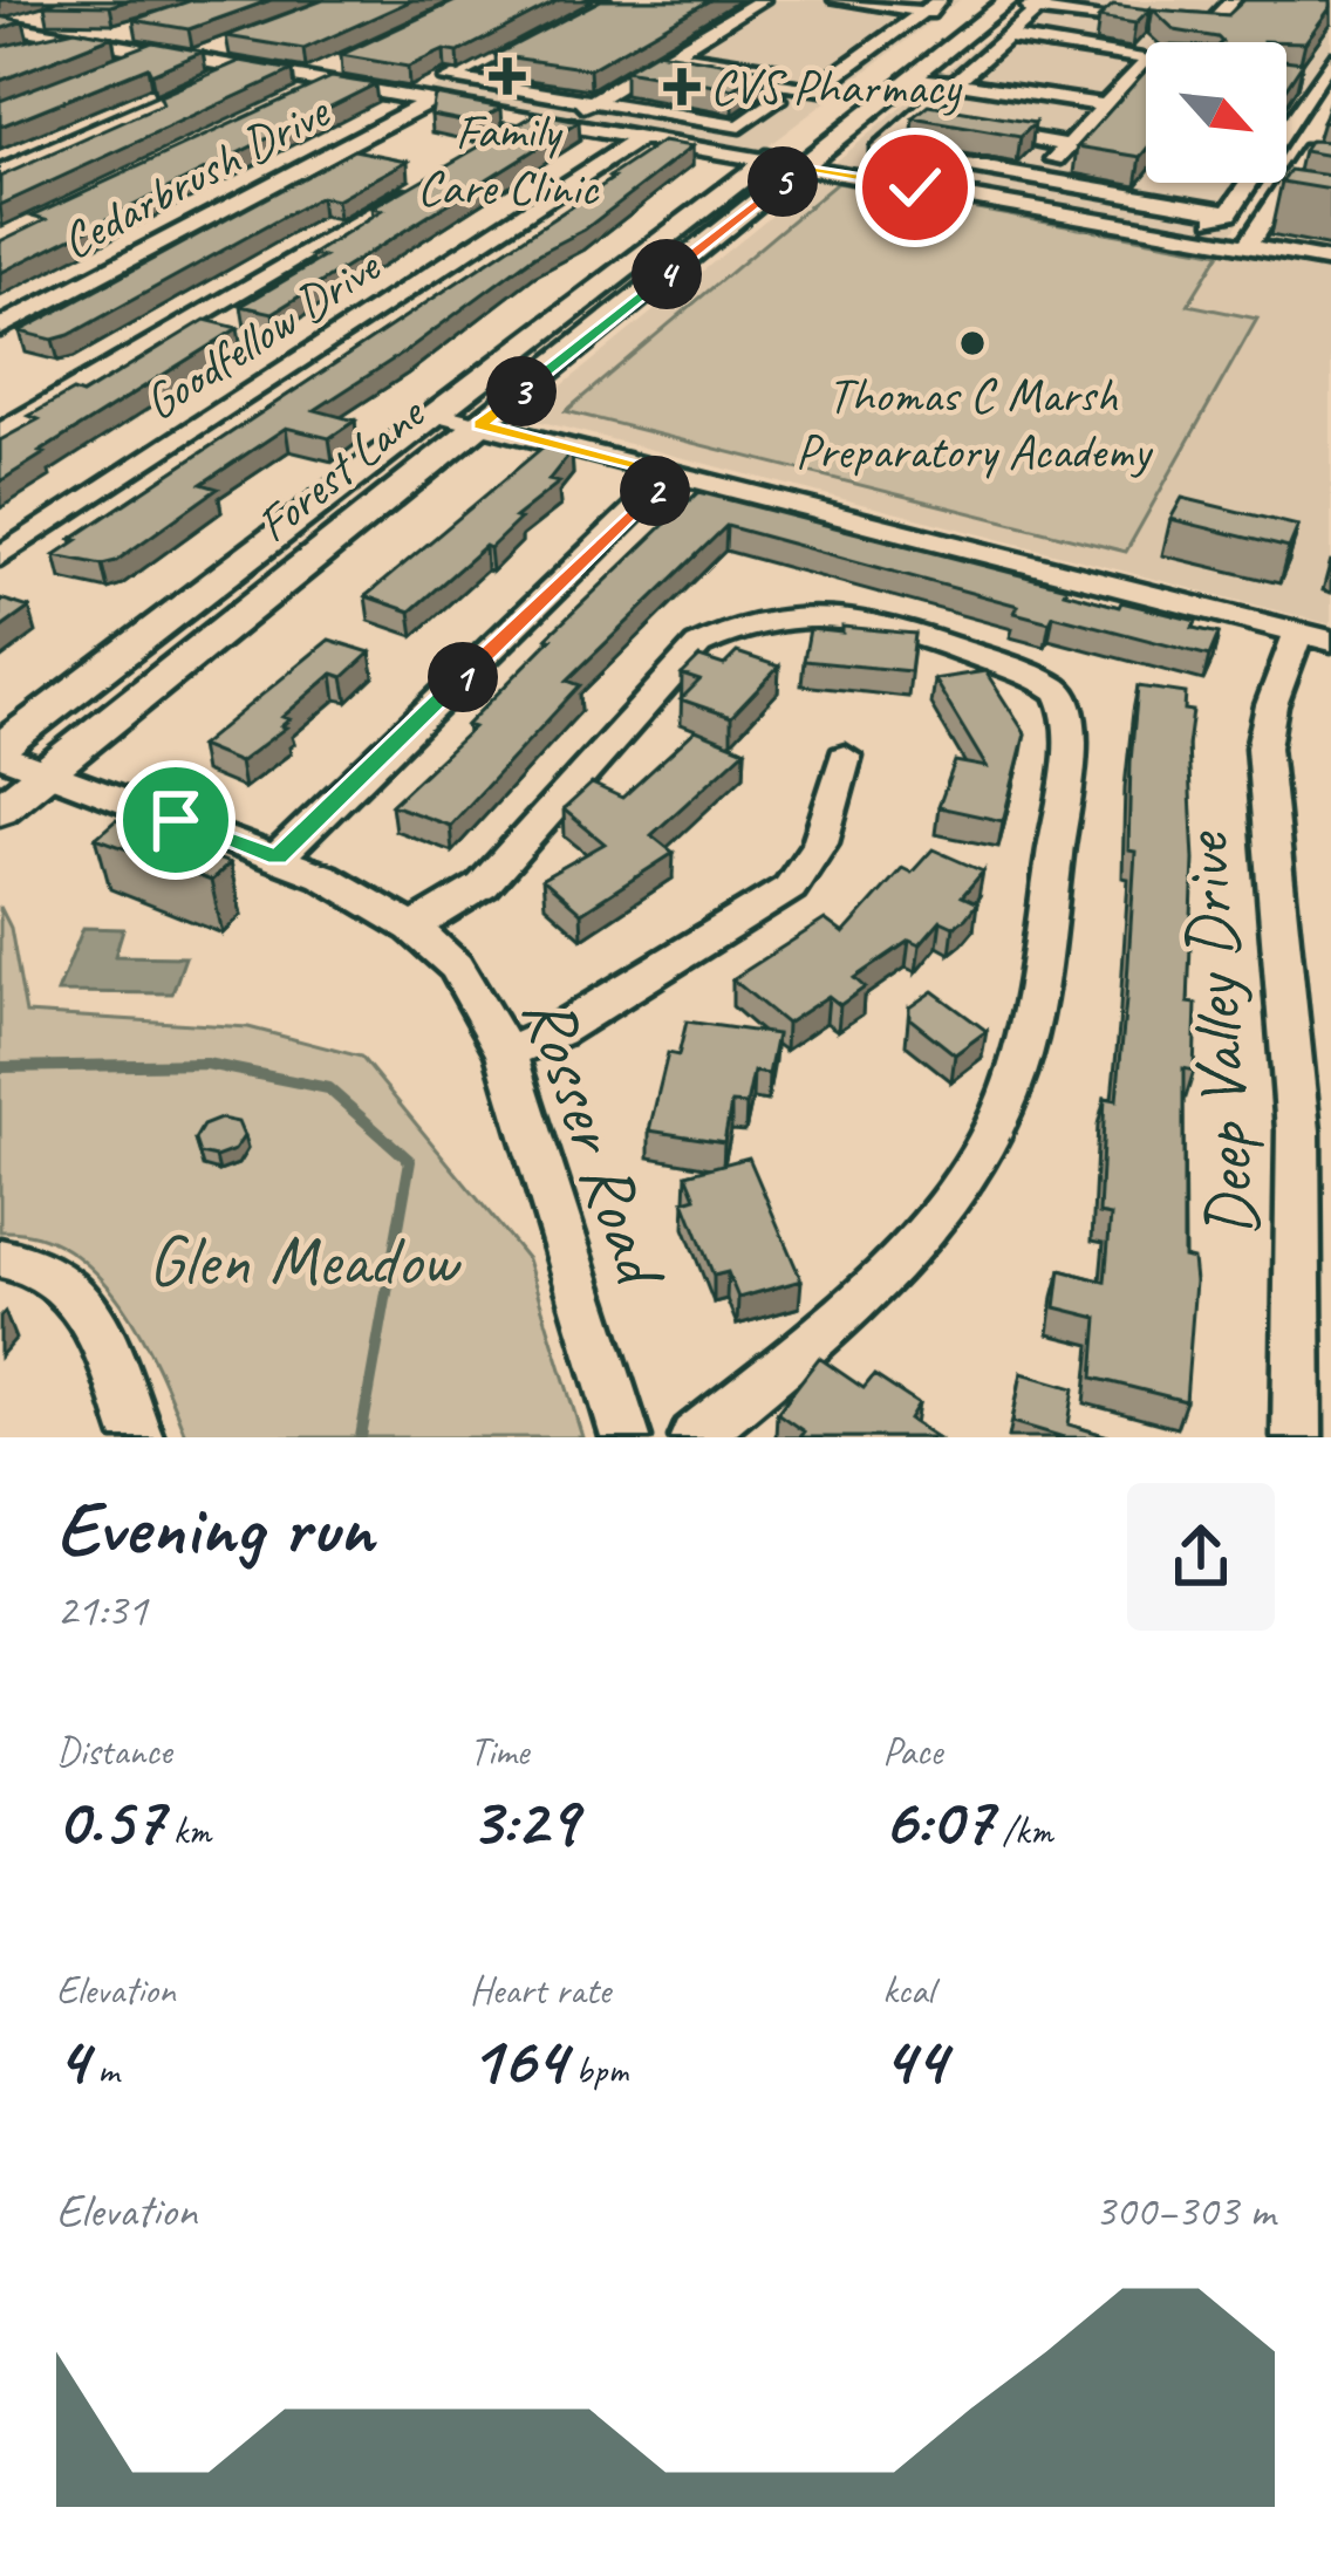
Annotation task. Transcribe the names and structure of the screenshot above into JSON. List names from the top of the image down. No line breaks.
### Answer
{"streets":{"main road":["Forest Lane"],"street":["Cedarbrush Drive","Goodfellow Drive","Deep Valley Drive","Rosser Road"]},"crossings":[["Forest Lane","Rosser Road"]],"parks":["Glen Meadow"],"places":{"health":["Family Care Clinic","CVS Pharmacy"],"other":["Thomas C Marsh Preparatory Academy"]},"north":"bottom right","page":{"pins":["5","4","3","2","1"],"heading":["Evening run","21:31"],"stats":[["Distance","0.57 km"],["Time","3:29"],["Pace","6:07 /km"],["Elevation","4 m"],["Heart rate","164 bpm"],["kcal","44"]],"chart":["Elevation","300–303 m"]}}
